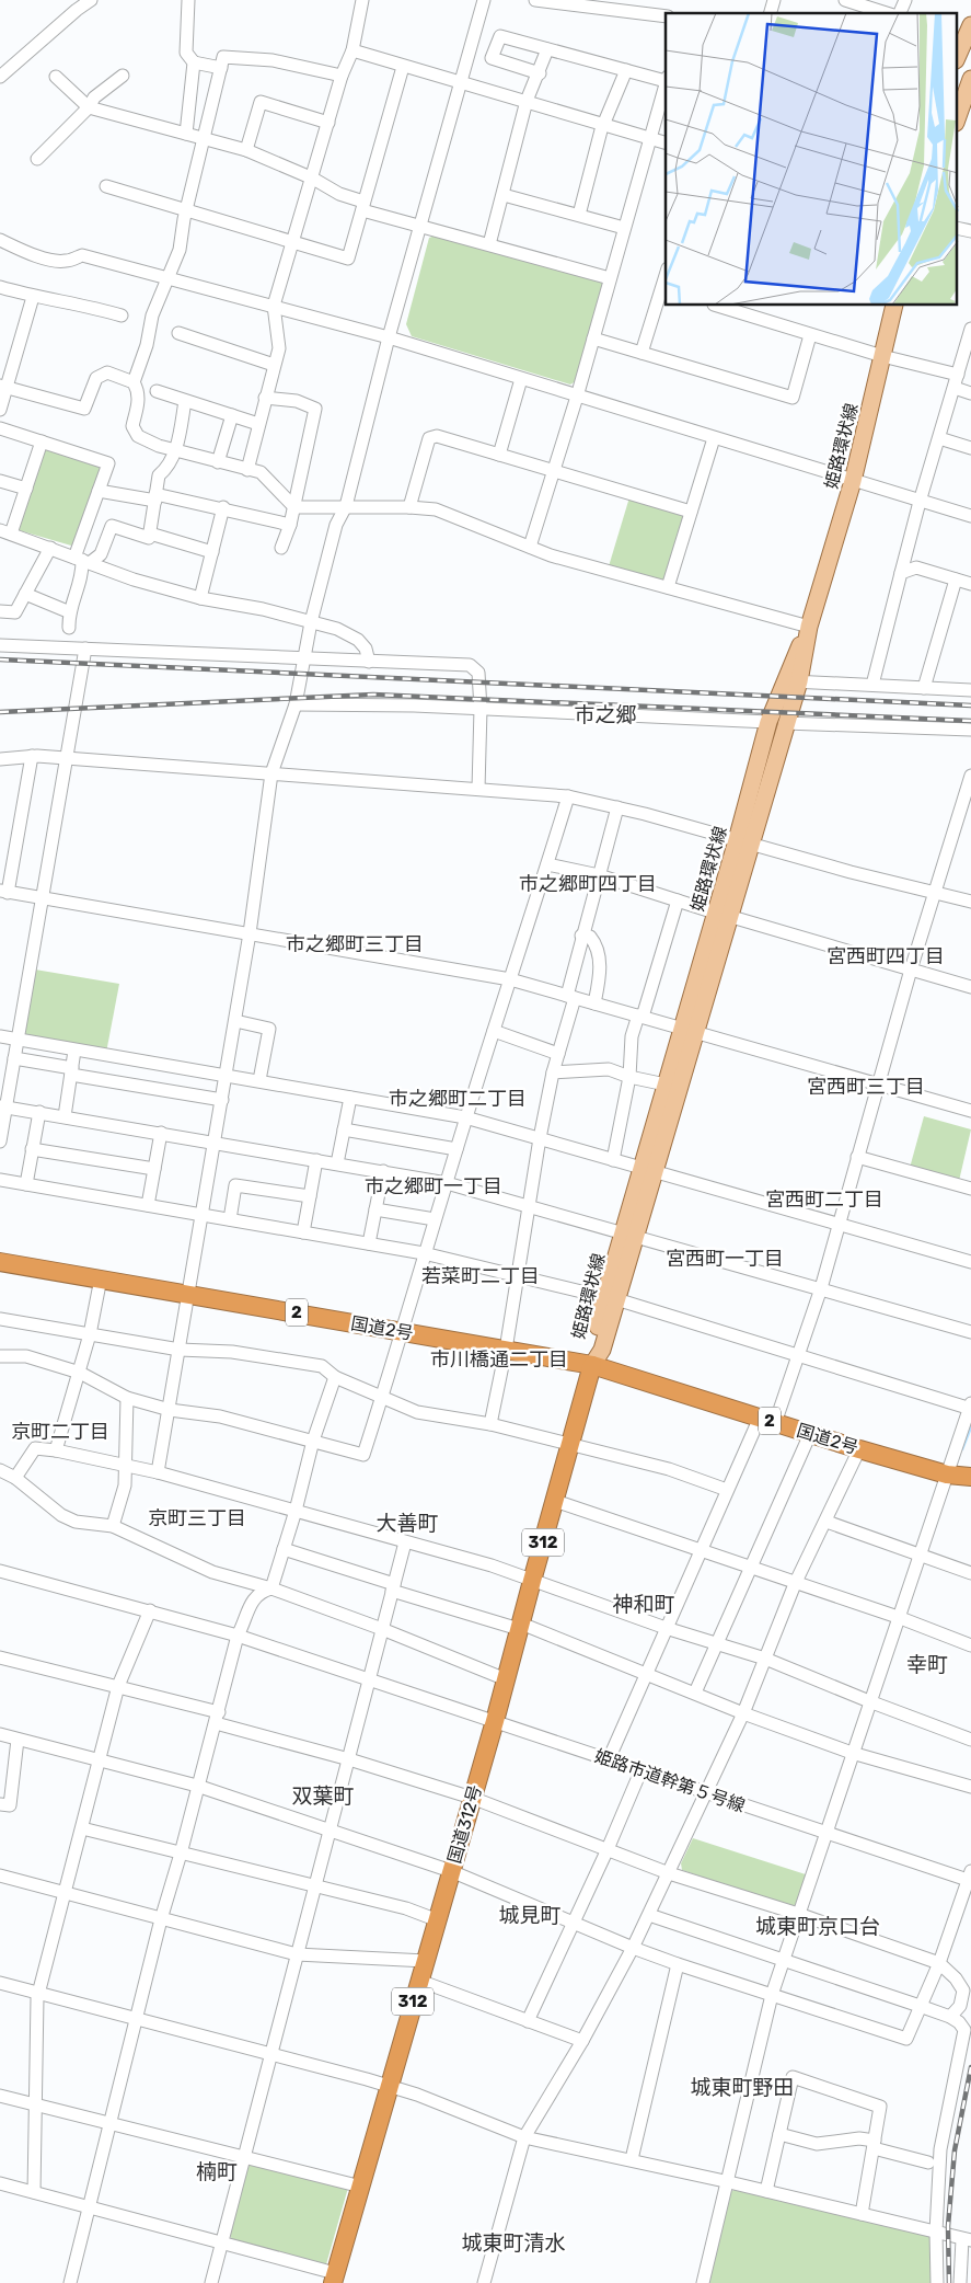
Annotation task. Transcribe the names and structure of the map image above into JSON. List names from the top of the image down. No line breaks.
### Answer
{"streets":{"highway":["2","国道2号","312","国道312号"],"main road":["姫路環状線"],"street":["姫路市道幹第５号線"]},"crossings":[["姫路環状線","国道2号"],["姫路環状線","国道312号"],["国道2号","国道312号"],["姫路市道幹第５号線","国道312号"]],"districts":["市之郷","市之郷町四丁目","市之郷町三丁目","宮西町四丁目","宮西町三丁目","市之郷町二丁目","市之郷町一丁目","宮西町二丁目","宮西町一丁目","若菜町二丁目","市川橋通二丁目","京町二丁目","京町三丁目","大善町","神和町","幸町","双葉町","城見町","城東町京口台","城東町野田","楠町","城東町清水"]}
